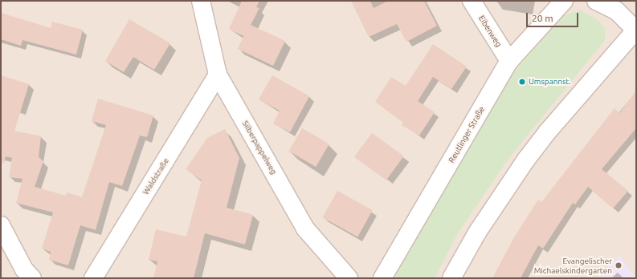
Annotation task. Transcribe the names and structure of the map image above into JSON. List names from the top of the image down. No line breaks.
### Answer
{"streets":{"street":["Eibenweg","Reutlinger Straße","Silberpappelweg","Waldstraße"]},"crossings":[["Eibenweg","Reutlinger Straße"],["Silberpappelweg","Waldstraße"]],"places":["Umspannst.","Evangelischer Michaelskindergarten"],"scale_bar":"20 m"}
